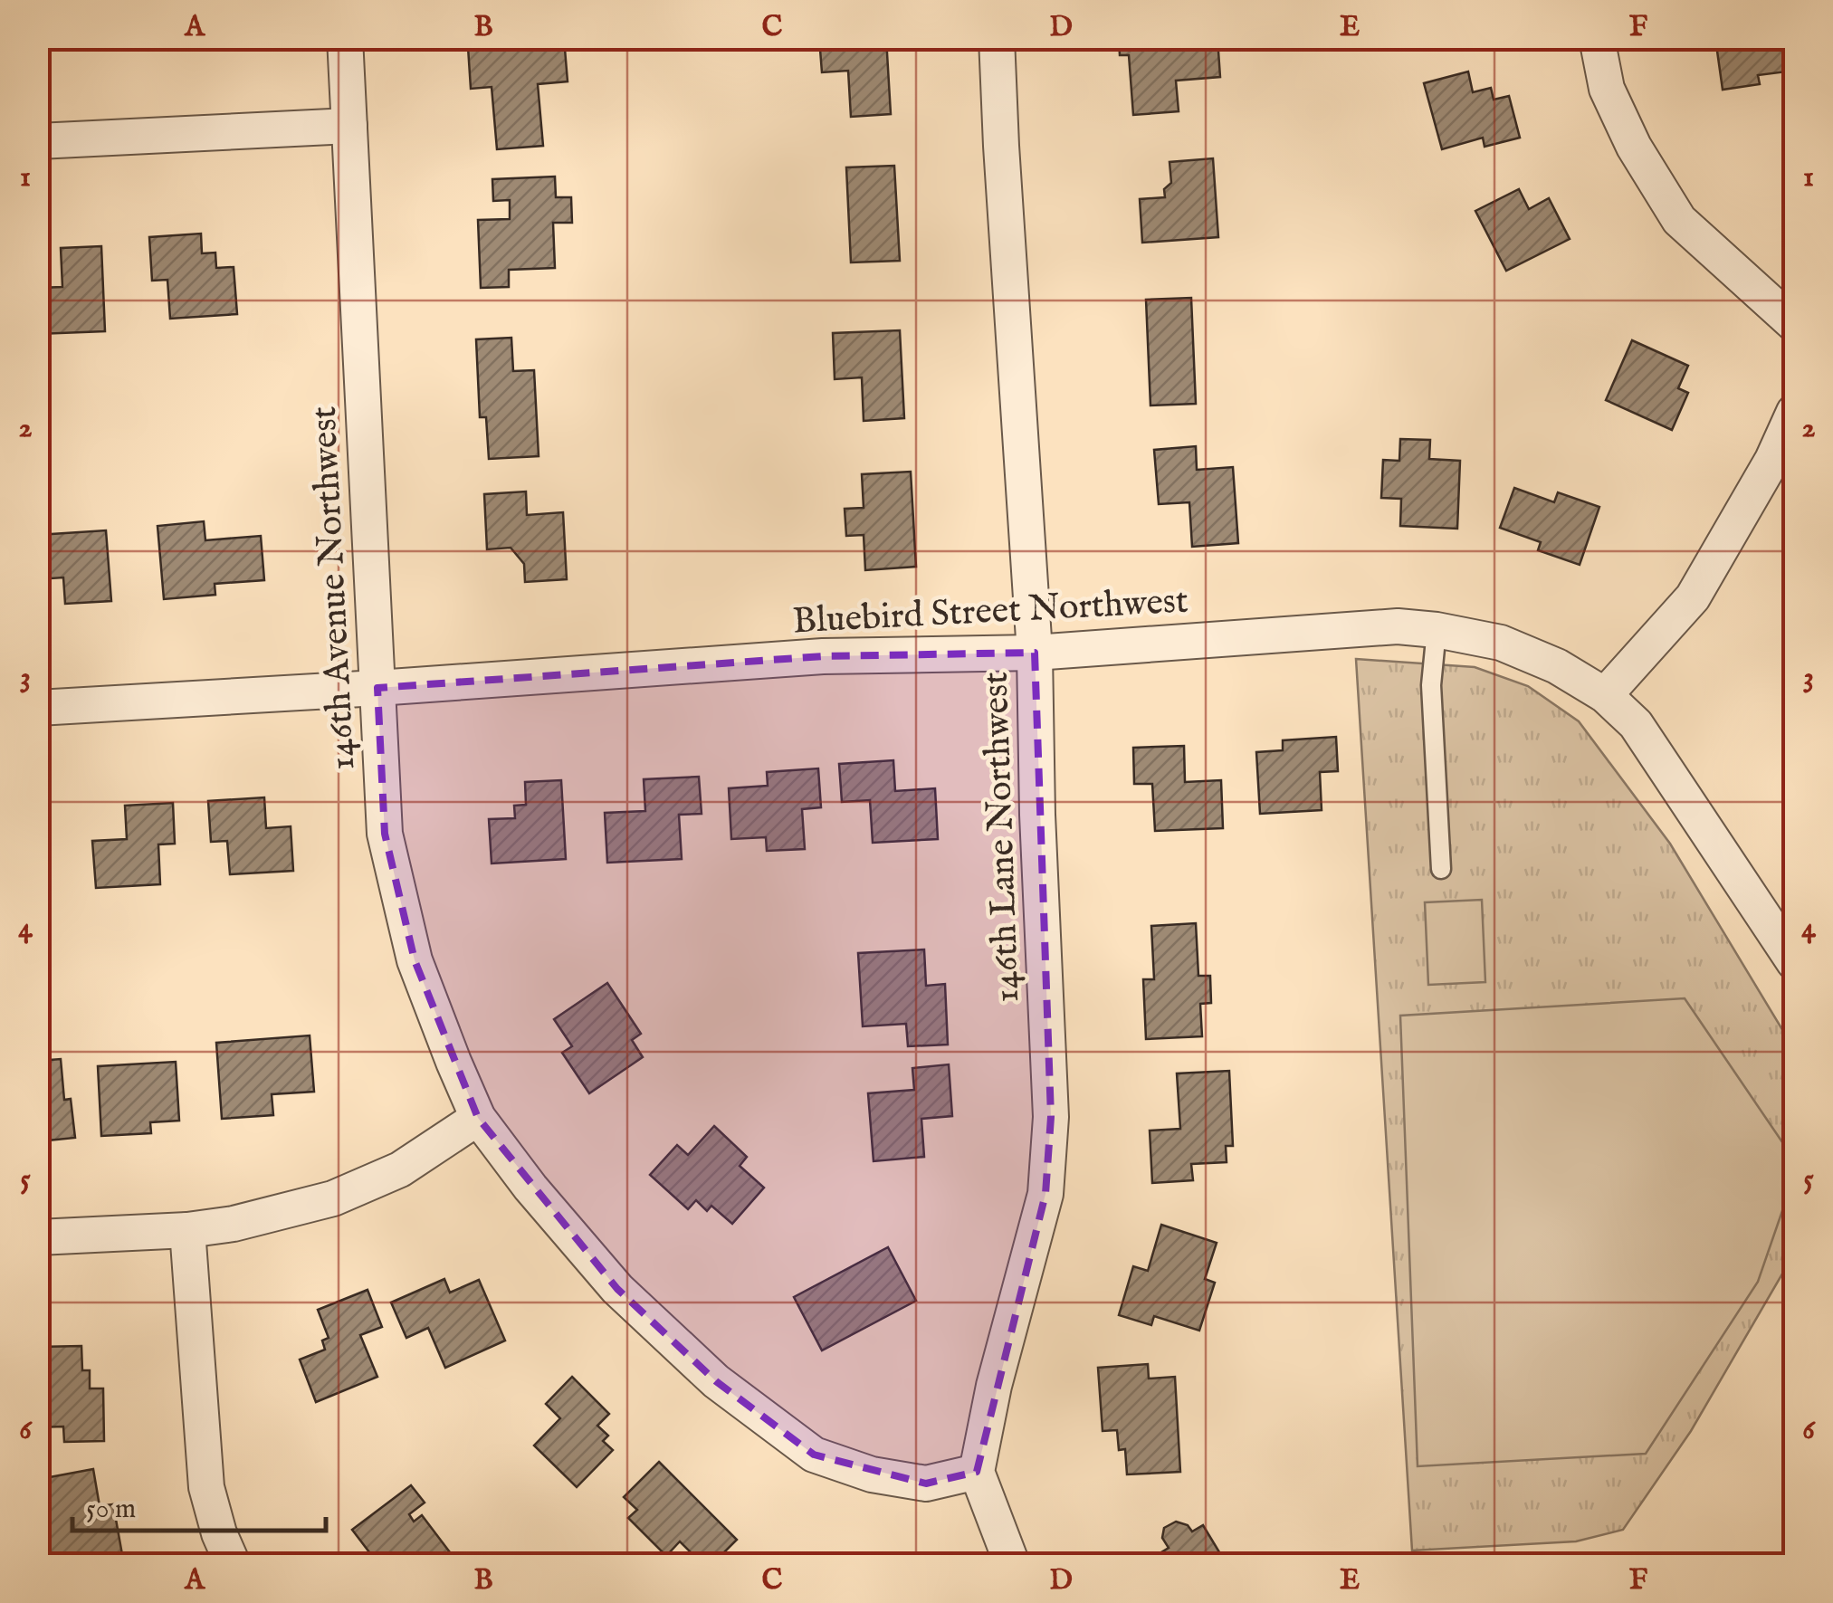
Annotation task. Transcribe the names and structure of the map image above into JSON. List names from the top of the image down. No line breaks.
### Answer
{"streets":{"street":["146th Avenue Northwest","Bluebird Street Northwest","146th Lane Northwest"]},"crossings":[["146th Avenue Northwest","Bluebird Street Northwest"],["146th Avenue Northwest","146th Lane Northwest"],["Bluebird Street Northwest","146th Lane Northwest"]],"scale_bar":"50 m","grid":{"columns":["A","B","C","D","E","F"],"rows":["1","2","3","4","5","6"]}}
